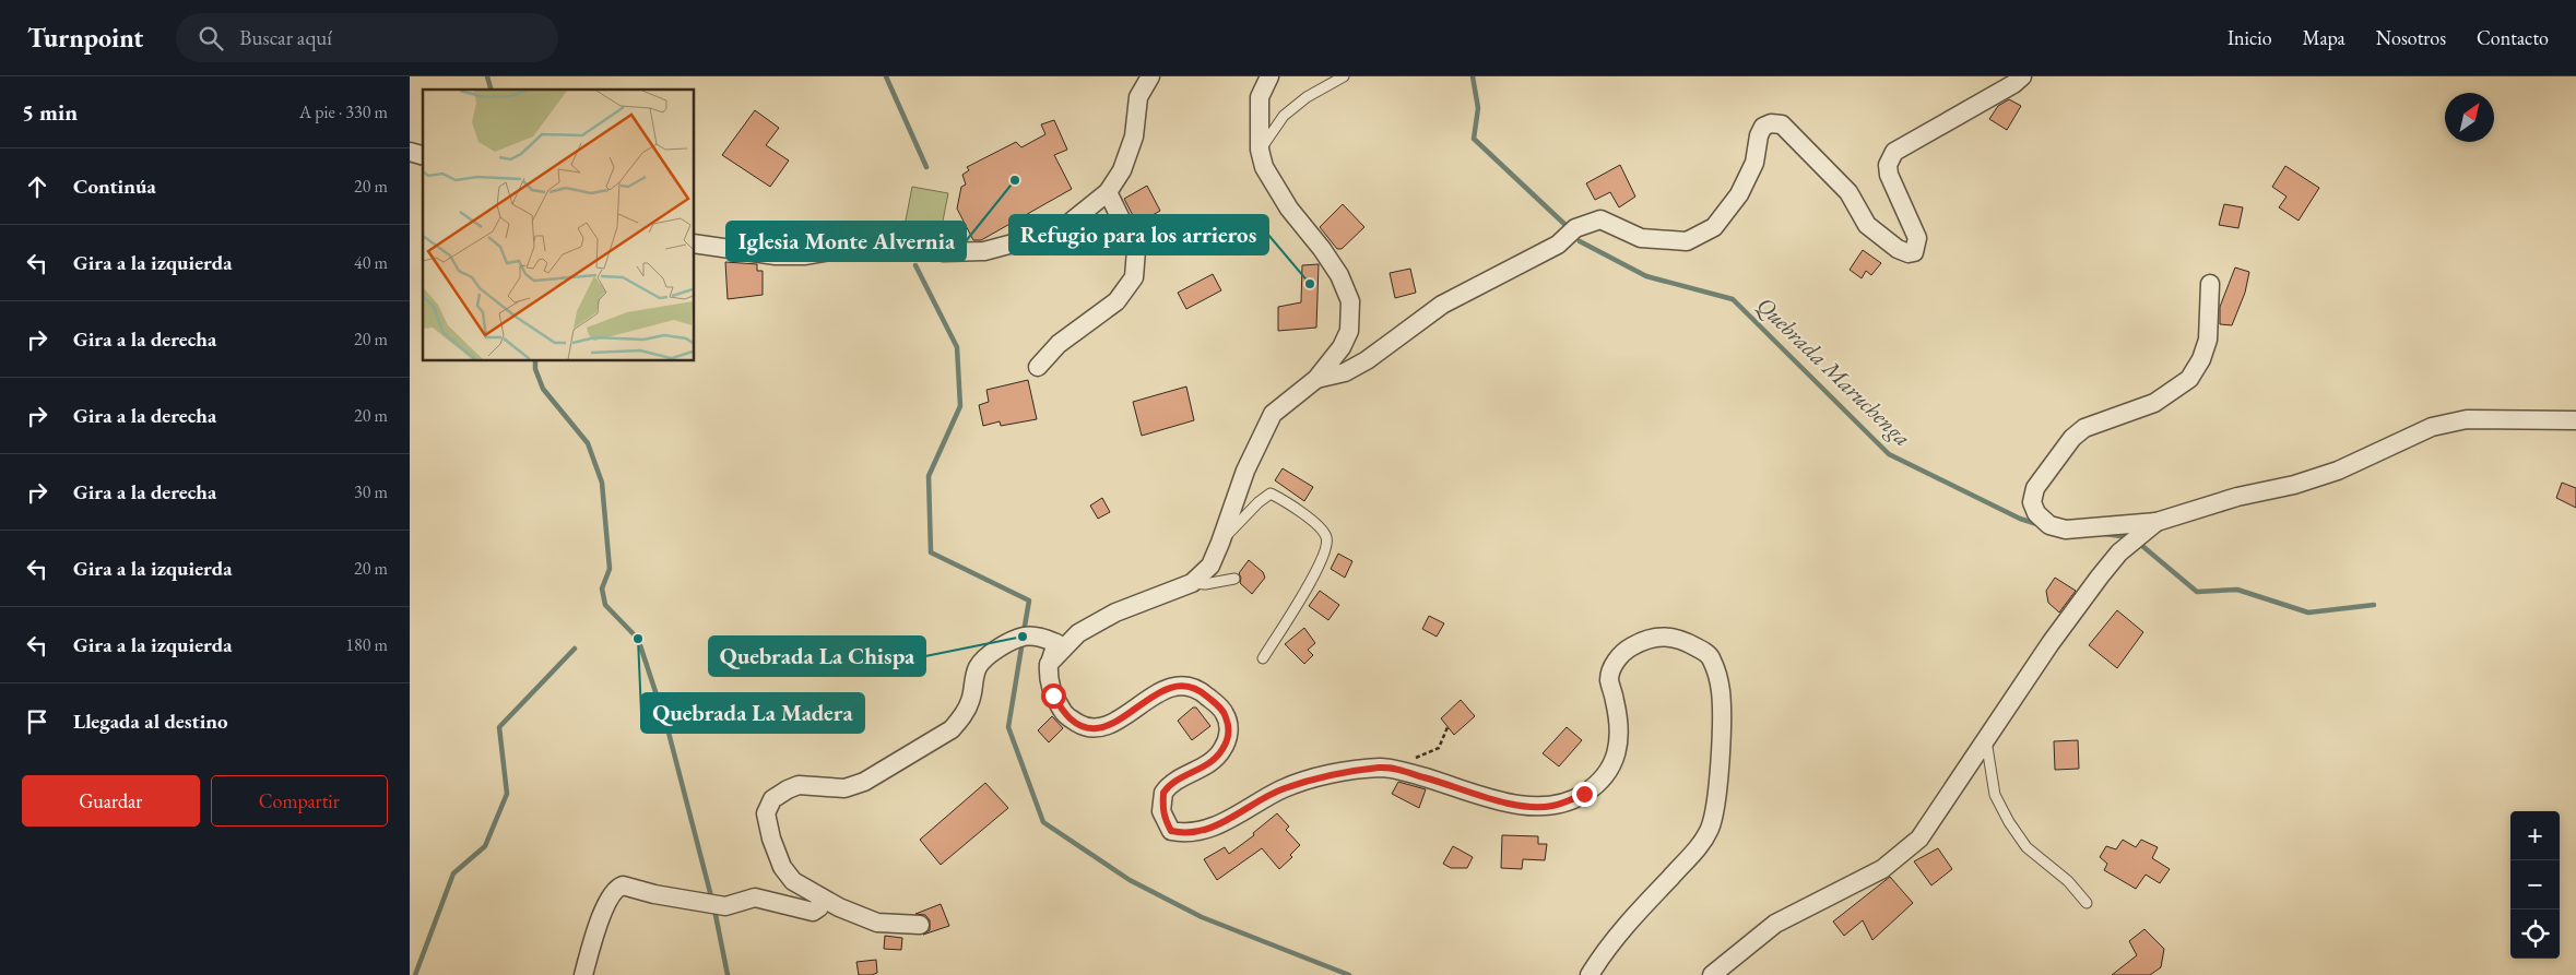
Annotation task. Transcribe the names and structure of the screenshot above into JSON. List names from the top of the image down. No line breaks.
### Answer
{"water":["Quebrada Maruchenga"],"places":["Iglesia Monte Alvernia","Refugio para los arrieros","Quebrada La Chispa","Quebrada La Madera"],"north":"top right","page":{"header":"Turnpoint","search":"Buscar aquí","nav":["Inicio","Mapa","Nosotros","Contacto"],"heading":["5 min","A pie · 330 m"],"list":[["Continúa","20 m"],["Gira a la izquierda","40 m"],["Gira a la derecha","20 m"],["Gira a la derecha","20 m"],["Gira a la derecha","30 m"],["Gira a la izquierda","20 m"],["Gira a la izquierda","180 m"],"Llegada al destino"],"buttons":["Guardar","Compartir"],"map_buttons":["+","−"]}}
